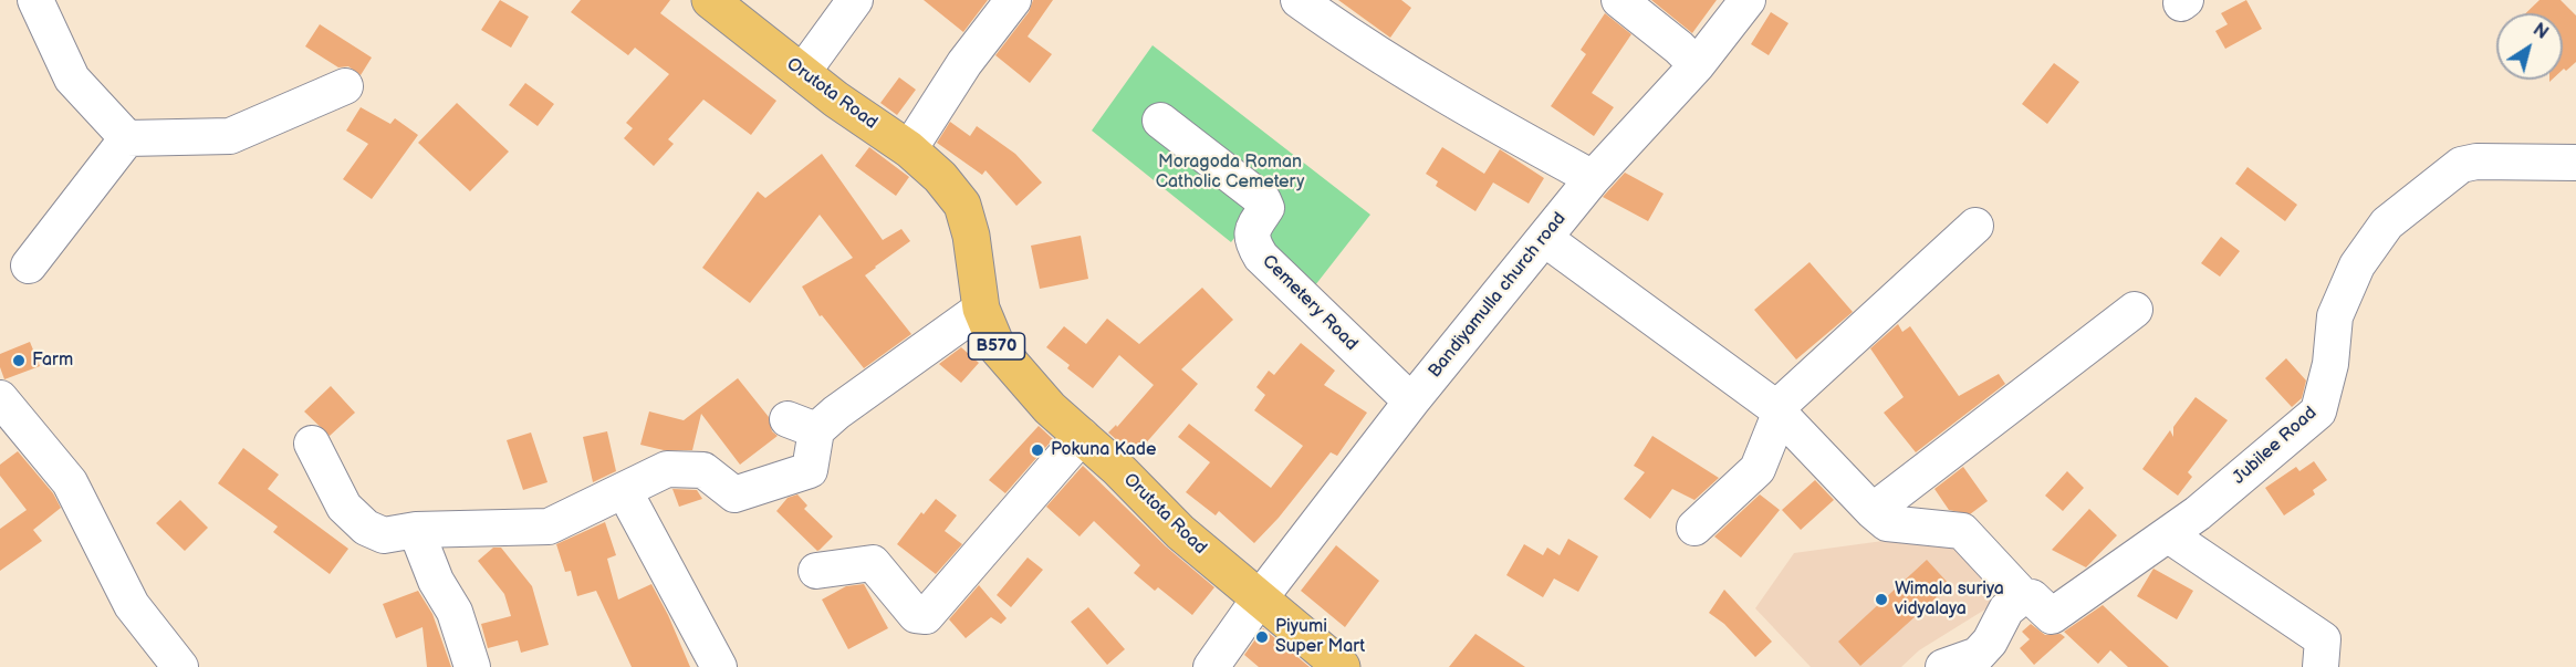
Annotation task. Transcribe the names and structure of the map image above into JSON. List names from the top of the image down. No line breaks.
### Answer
{"streets":{"main road":["Orutota Road","B570"],"street":["Bandiyamulla church road","Cemetery Road","Jubilee Road"]},"crossings":[["Orutota Road","Bandiyamulla church road"],["Bandiyamulla church road","Cemetery Road"]],"parks":["Moragoda Roman Catholic Cemetery"],"places":["Farm","Pokuna Kade","Wimala suriya vidyalaya","Piyumi Super Mart"],"north":"top right"}
